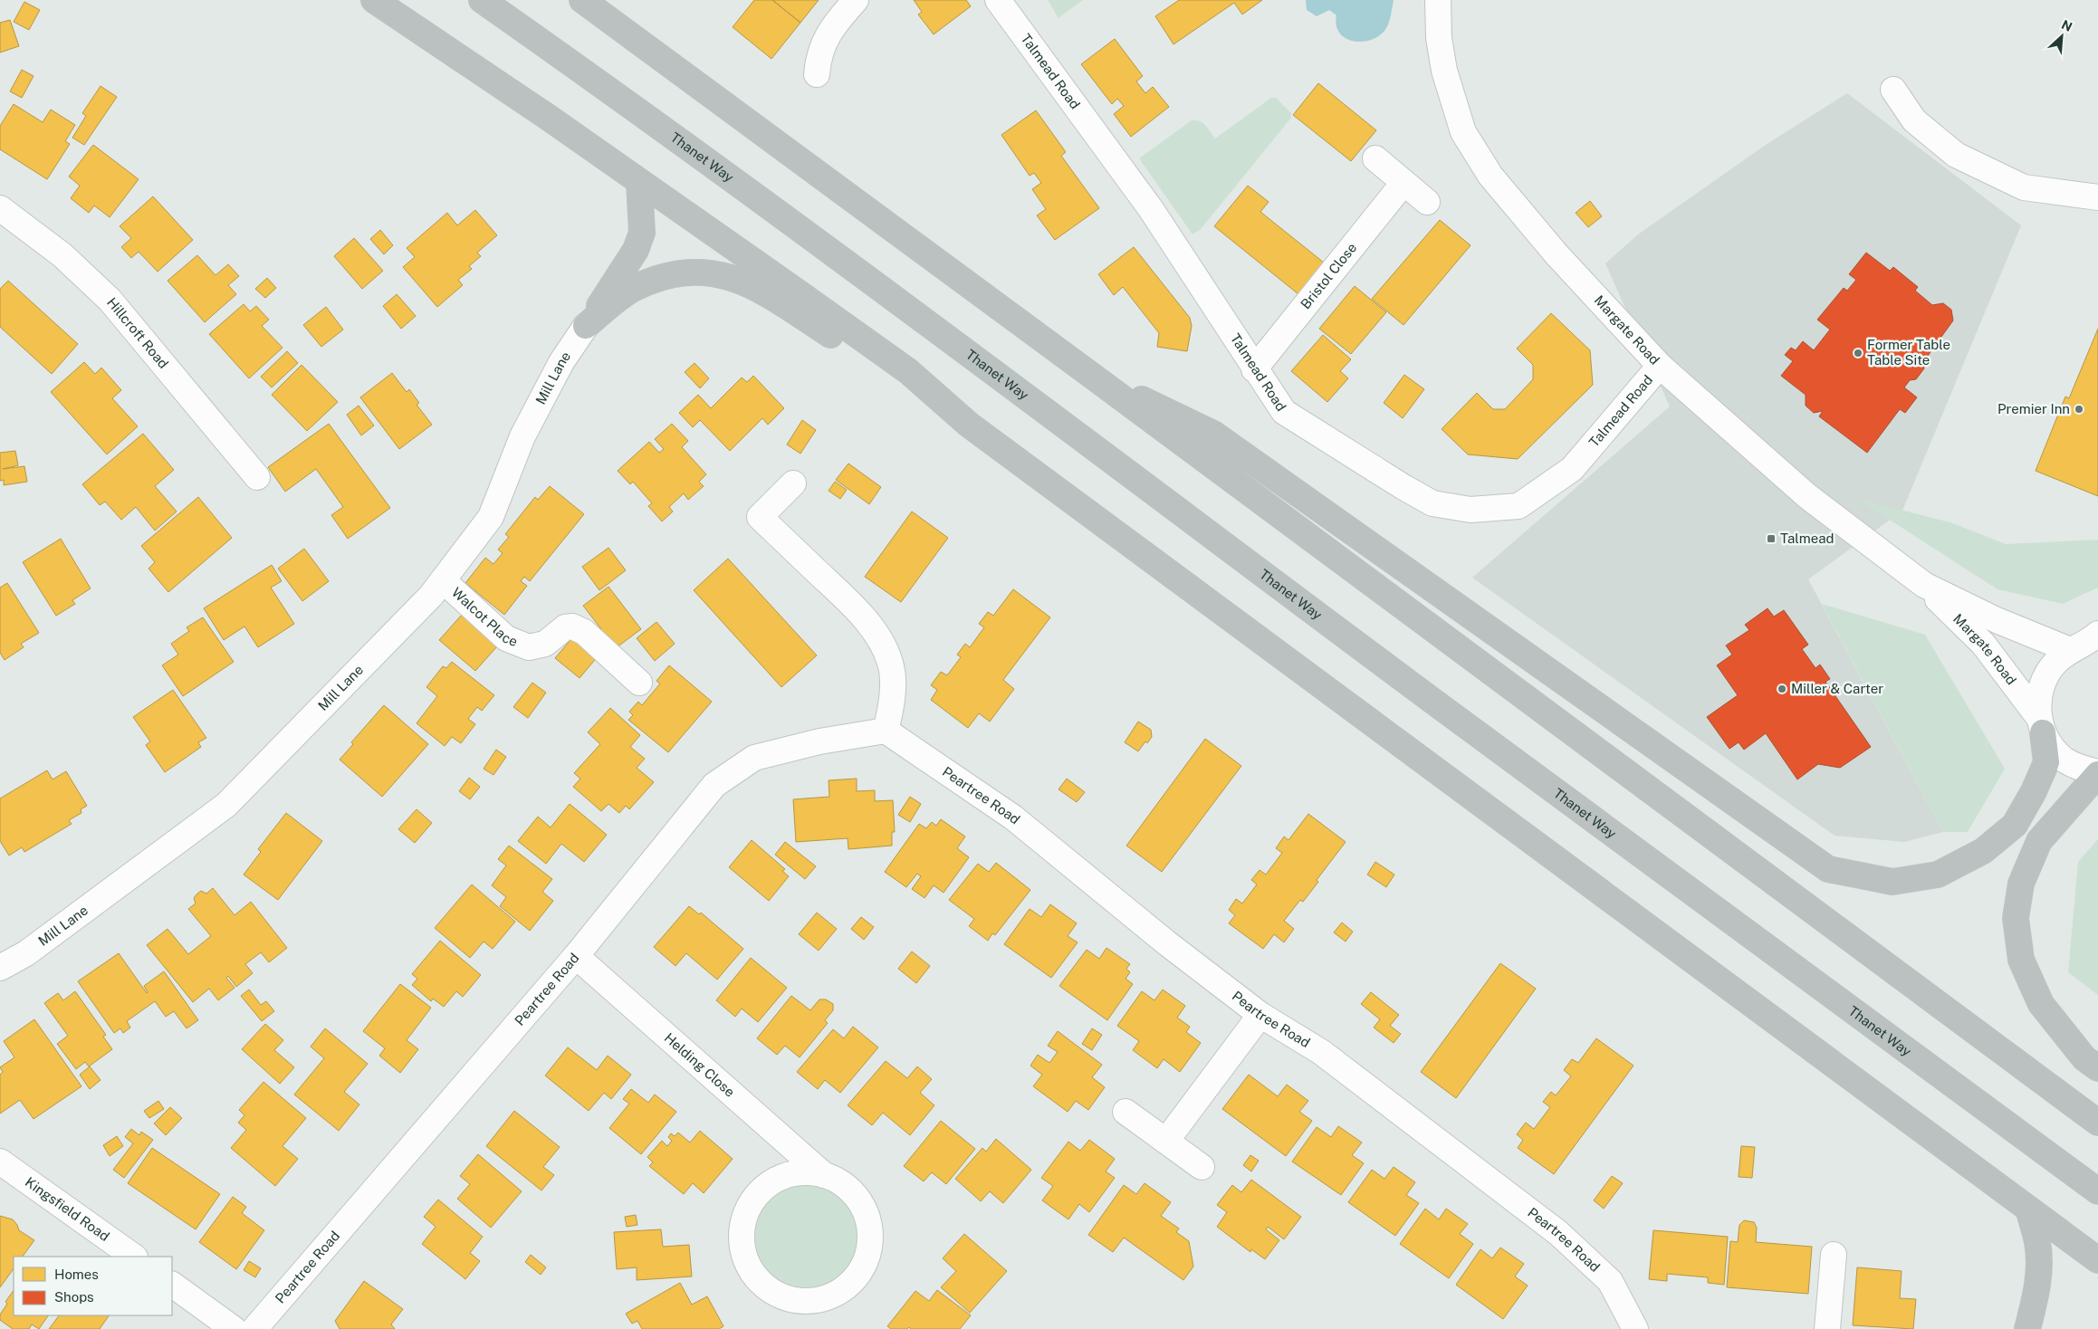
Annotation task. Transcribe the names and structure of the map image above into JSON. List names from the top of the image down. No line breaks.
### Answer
{"streets":{"highway":["Thanet Way"],"street":["Talmead Road","Bristol Close","Margate Road","Hillcroft Road","Mill Lane","Walcot Place","Peartree Road","Helding Close","Kingsfield Road"]},"crossings":[["Talmead Road","Bristol Close"],["Talmead Road","Margate Road"],["Mill Lane","Walcot Place"],["Peartree Road","Helding Close"]],"places":{"other":["Former Table Table Site","Premier Inn","Miller & Carter"],"transit":["Talmead"]},"legend":["Homes","Shops"],"north":"top right"}
